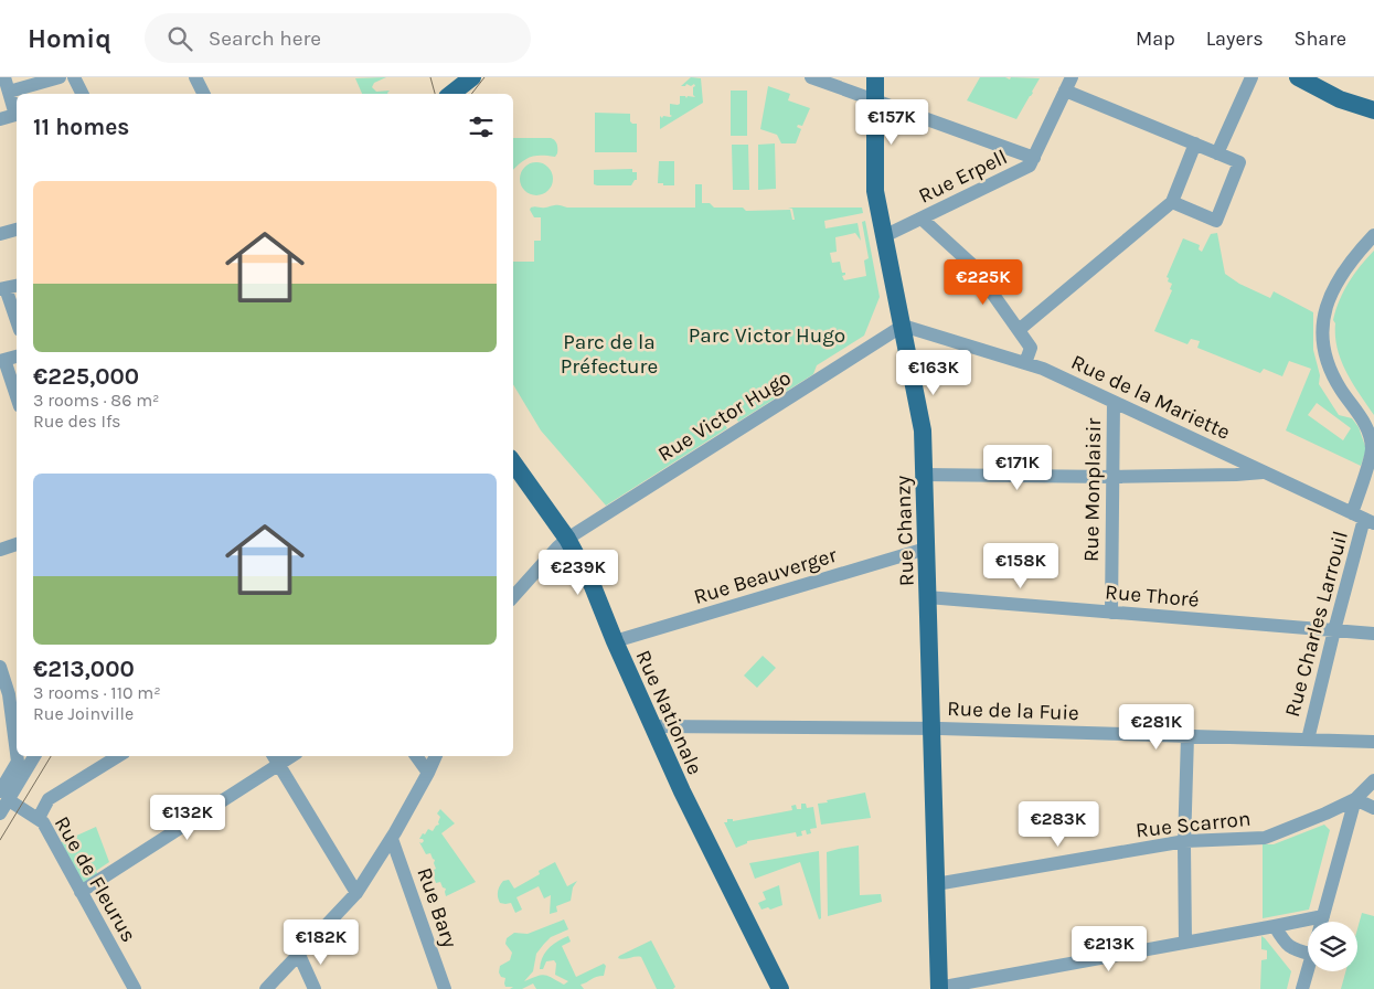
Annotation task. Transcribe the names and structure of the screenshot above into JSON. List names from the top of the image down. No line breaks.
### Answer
{"streets":{"main road":["Rue Chanzy","Rue Nationale"],"street":["Rue Erpell","Rue de la Mariette","Rue Victor Hugo","Rue Monplaisir","Rue Beauverger","Rue Thoré","Rue Charles Larrouil","Rue de la Fuie","Rue Scarron","Rue de Fleurus","Rue Bary"]},"crossings":[["Rue Erpell","Rue Chanzy"],["Rue de la Mariette","Rue Victor Hugo"],["Rue de la Mariette","Rue Monplaisir"],["Rue de la Mariette","Rue Chanzy"],["Rue de la Mariette","Rue Charles Larrouil"],["Rue Victor Hugo","Rue Chanzy"],["Rue Victor Hugo","Rue Nationale"],["Rue Monplaisir","Rue Thoré"],["Rue Chanzy","Rue Beauverger"],["Rue Chanzy","Rue Thoré"],["Rue Chanzy","Rue de la Fuie"],["Rue Chanzy","Rue Scarron"],["Rue Beauverger","Rue Nationale"],["Rue Thoré","Rue Charles Larrouil"],["Rue Charles Larrouil","Rue de la Fuie"],["Rue de la Fuie","Rue Nationale"]],"parks":["Parc Victor Hugo","Parc de la Préfecture"],"page":{"header":"Homiq","search":"Search here","nav":["Map","Layers","Share"],"heading":"11 homes","price":["€157K","€225K","€163K","€171K","€158K","€239K","€281K","€132K","€283K","€182K","€213K"],"list":[{"name":"€225,000","note":"3 rooms · 86 m² · Rue des Ifs"},{"name":"€213,000","note":"3 rooms · 110 m² · Rue Joinville"}]}}
